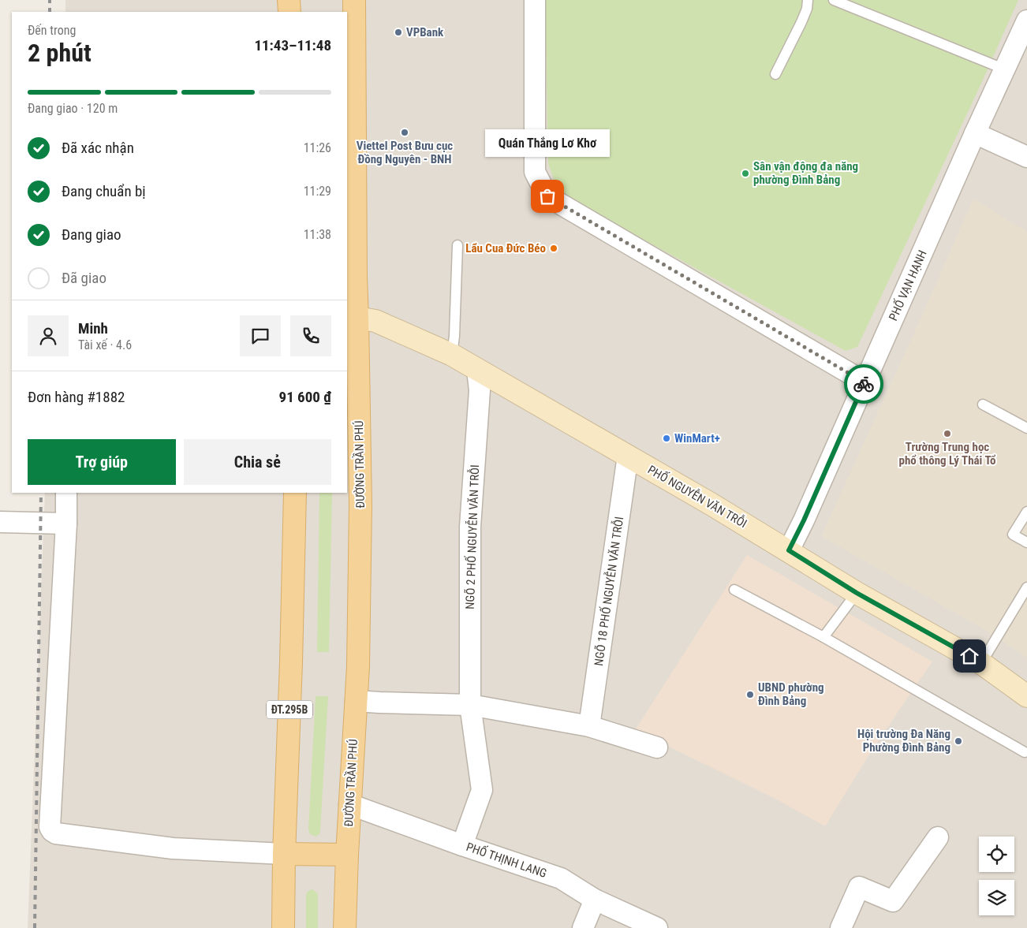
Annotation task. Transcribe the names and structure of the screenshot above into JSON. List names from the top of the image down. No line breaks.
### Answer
{"streets":{"main road":["ĐƯỜNG TRẦN PHÚ","PHỐ NGUYỄN VĂN TRỖI","ĐT.295B"],"street":["PHỐ VẠN HẠNH","NGÕ 2 PHỐ NGUYỄN VĂN TRỖI","NGÕ 18 PHỐ NGUYỄN VĂN TRỖI","PHỐ THỊNH LANG"]},"crossings":[["PHỐ VẠN HẠNH","PHỐ NGUYỄN VĂN TRỖI"],["ĐƯỜNG TRẦN PHÚ","PHỐ NGUYỄN VĂN TRỖI"],["ĐƯỜNG TRẦN PHÚ","PHỐ THỊNH LANG"],["PHỐ NGUYỄN VĂN TRỖI","NGÕ 2 PHỐ NGUYỄN VĂN TRỖI"],["PHỐ NGUYỄN VĂN TRỖI","NGÕ 18 PHỐ NGUYỄN VĂN TRỖI"],["NGÕ 2 PHỐ NGUYỄN VĂN TRỖI","PHỐ THỊNH LANG"]],"places":["VPBank","Viettel Post Bưu cục Đồng Nguyên - BNH","Sân vận động đa năng phường Đình Bảng","Quán Thắng Lơ Khơ","Lẩu Cua Đức Béo","Trường Trung học phổ thông Lý Thái Tổ","WinMart+","UBND phường Đình Bảng","Hội trường Đa Năng Phường Đình Bảng"],"page":{"heading":["2 phút","Đến trong","11:43–11:48"],"panel":["Minh","Tài xế · 4.6","Đơn hàng #1882","91 600 ₫"],"bar":"Đang giao · 120 m","list":[["Đã xác nhận","11:26"],["Đang chuẩn bị","11:29"],["Đang giao","11:38"],"Đã giao"],"bubble":"Quán Thắng Lơ Khơ","buttons":["Trợ giúp","Chia sẻ"]}}
